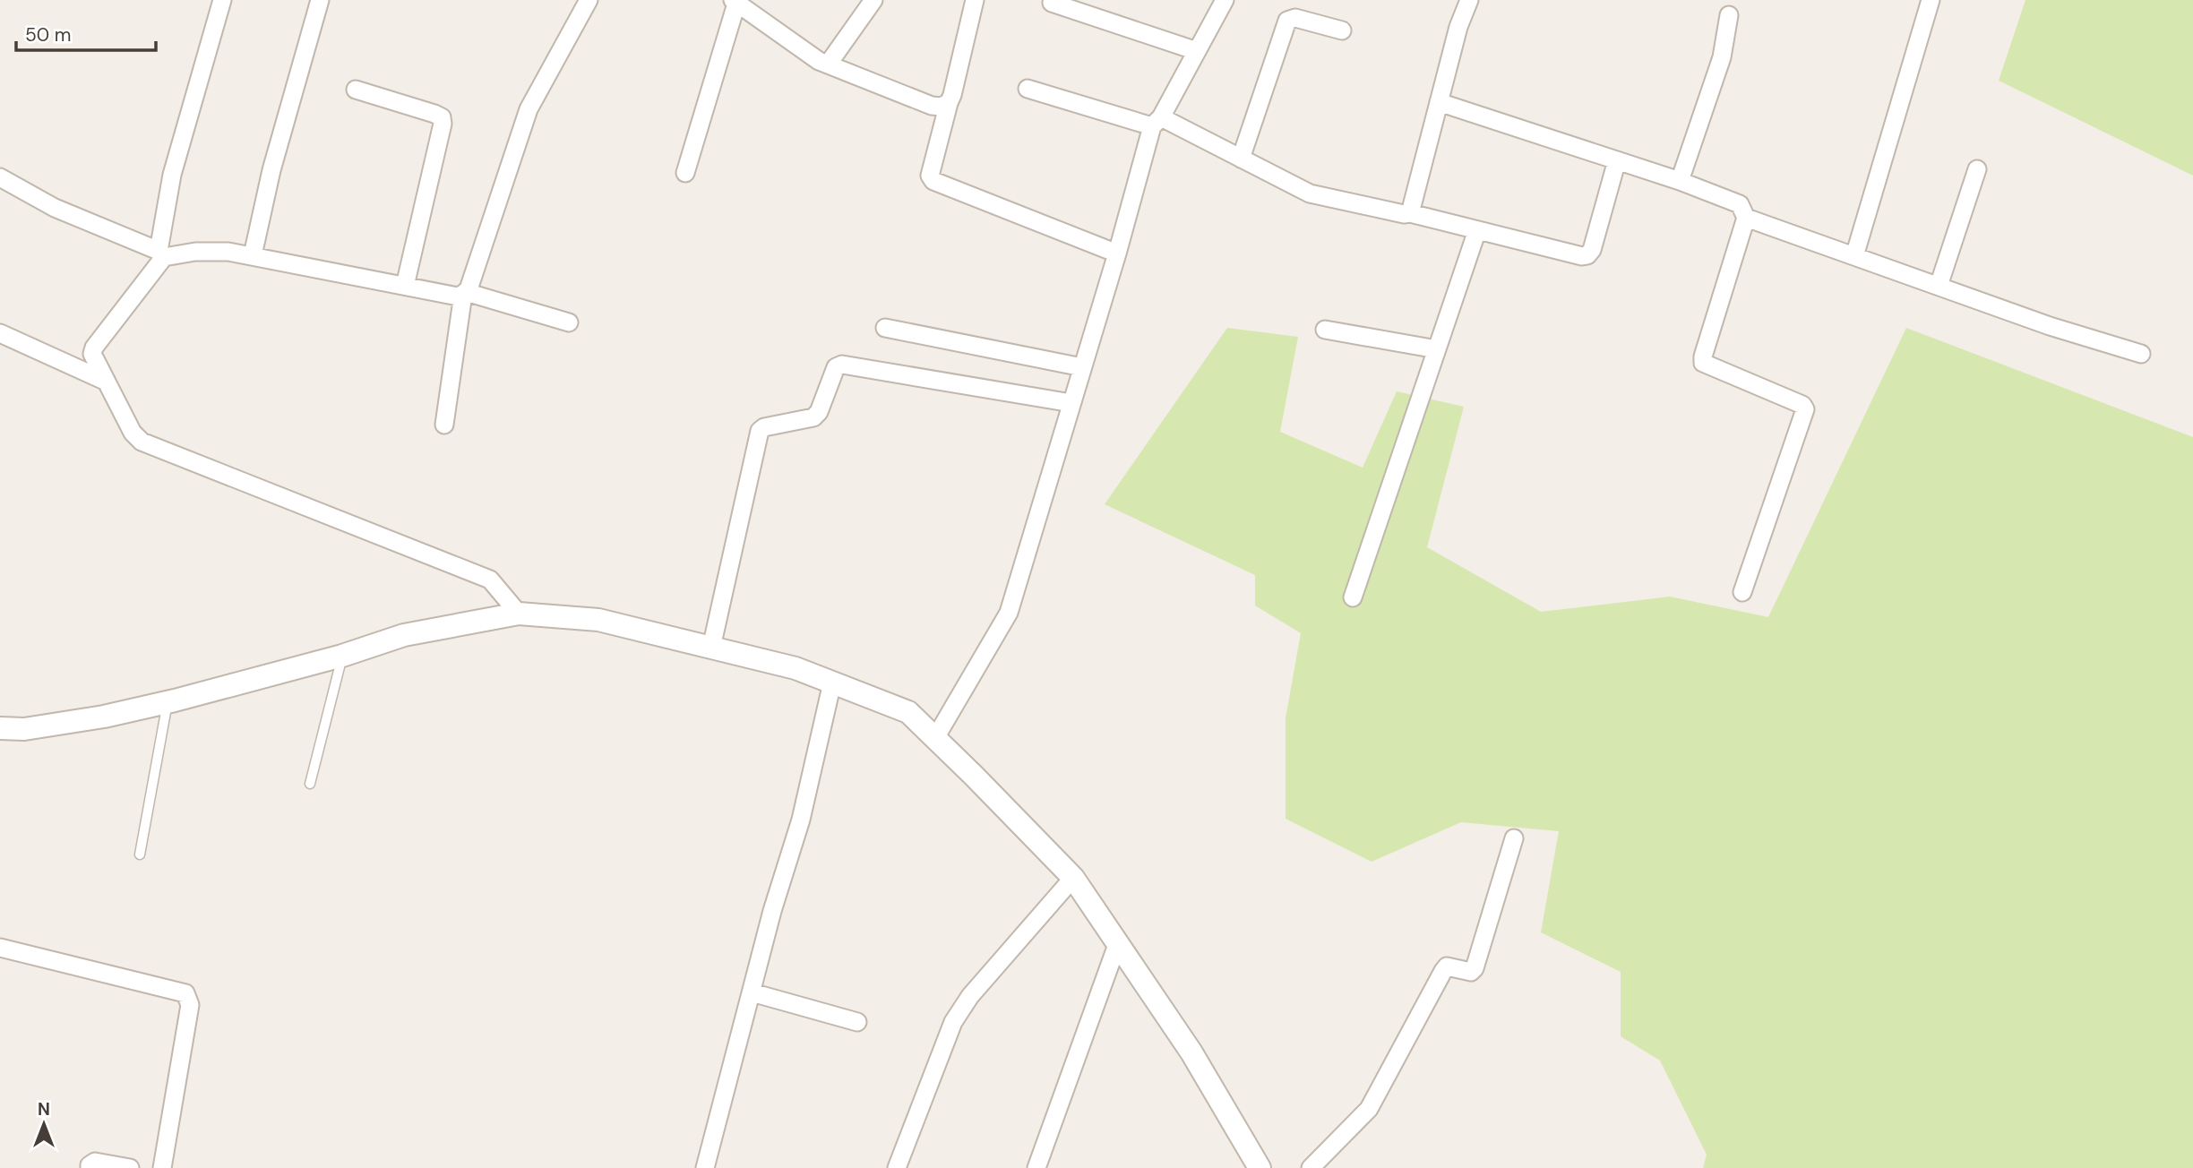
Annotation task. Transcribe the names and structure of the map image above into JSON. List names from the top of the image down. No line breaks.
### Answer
{"scale_bar":"50 m","north":"top"}
